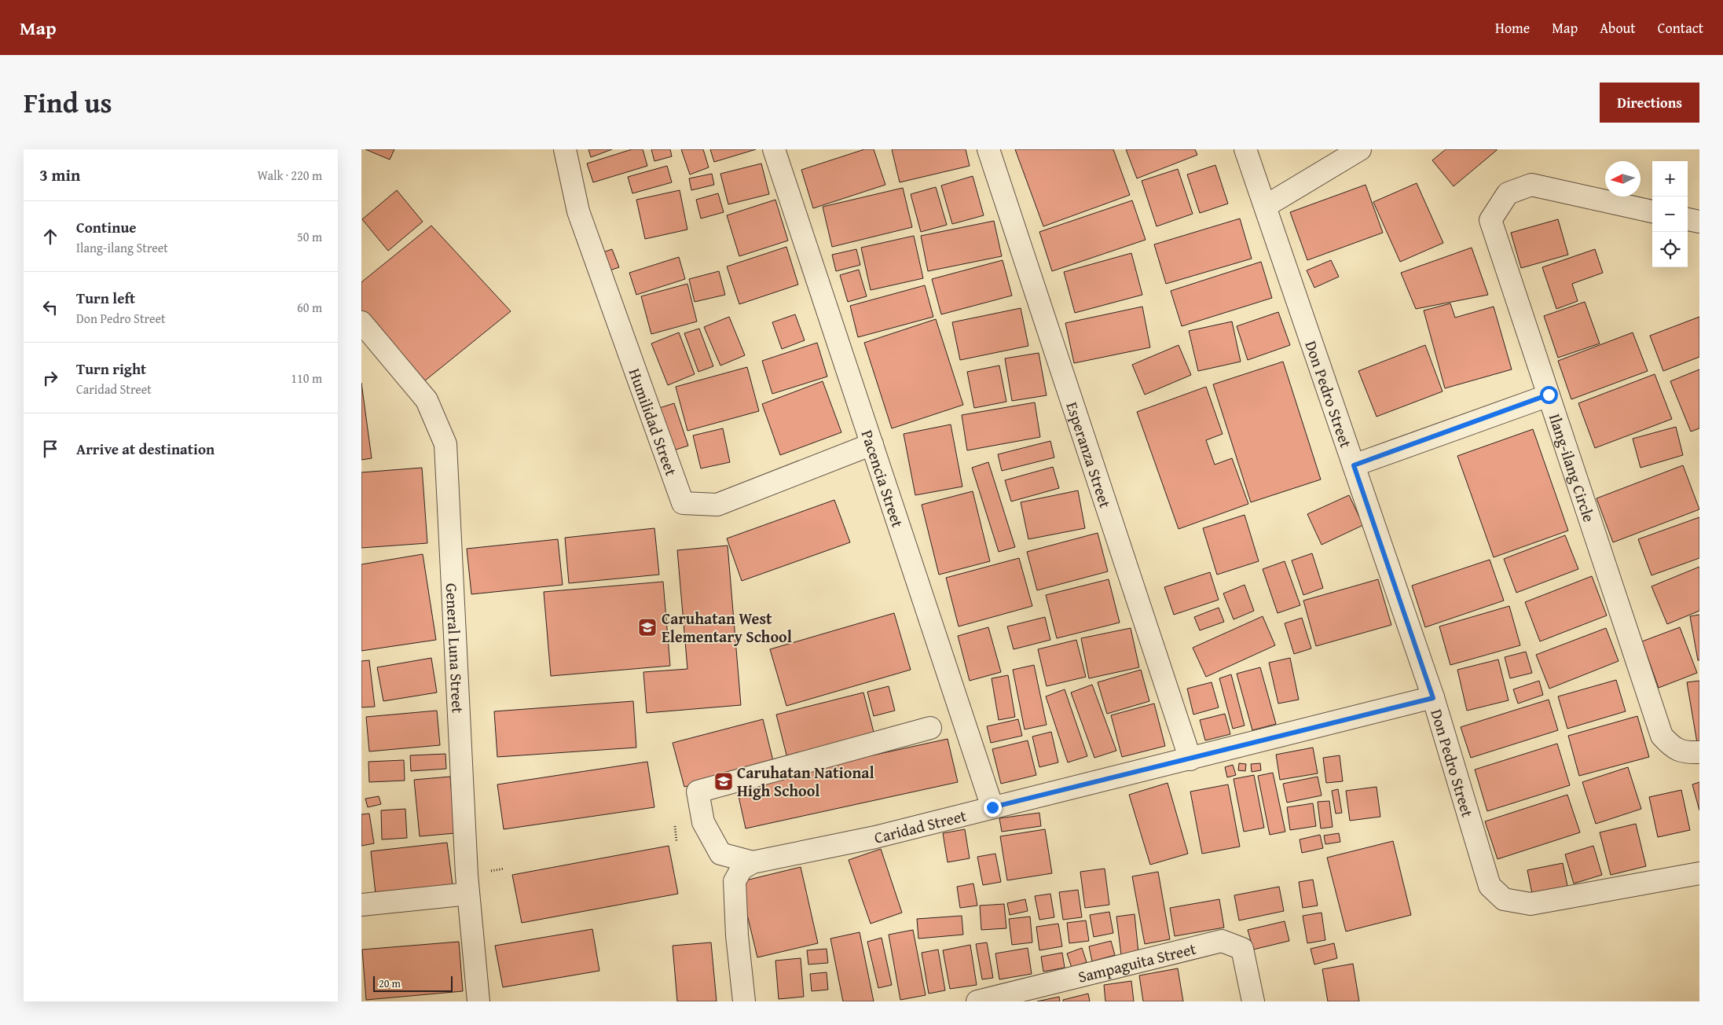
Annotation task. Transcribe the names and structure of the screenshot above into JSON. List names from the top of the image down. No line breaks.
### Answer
{"streets":{"street":["Don Pedro Street","Humilidad Street","Esperanza Street","Ilang-ilang Circle","Pacencia Street","General Luna Street","Caridad Street","Sampaguita Street"]},"crossings":[["Don Pedro Street","Caridad Street"],["Humilidad Street","Pacencia Street"],["Esperanza Street","Caridad Street"],["Pacencia Street","Caridad Street"]],"places":{"school or university":["Caruhatan West Elementary School","Caruhatan National High School"]},"scale_bar":"20 m","north":"left","page":{"header":"Map","nav":["Home","Map","About","Contact"],"title":"Find us","buttons":"Directions","heading":["3 min","Walk · 220 m"],"map_buttons":["+","−"],"list":[["Continue","Ilang-ilang Street","50 m"],["Turn left","Don Pedro Street","60 m"],["Turn right","Caridad Street","110 m"],"Arrive at destination"],"scale":"20 m"}}
